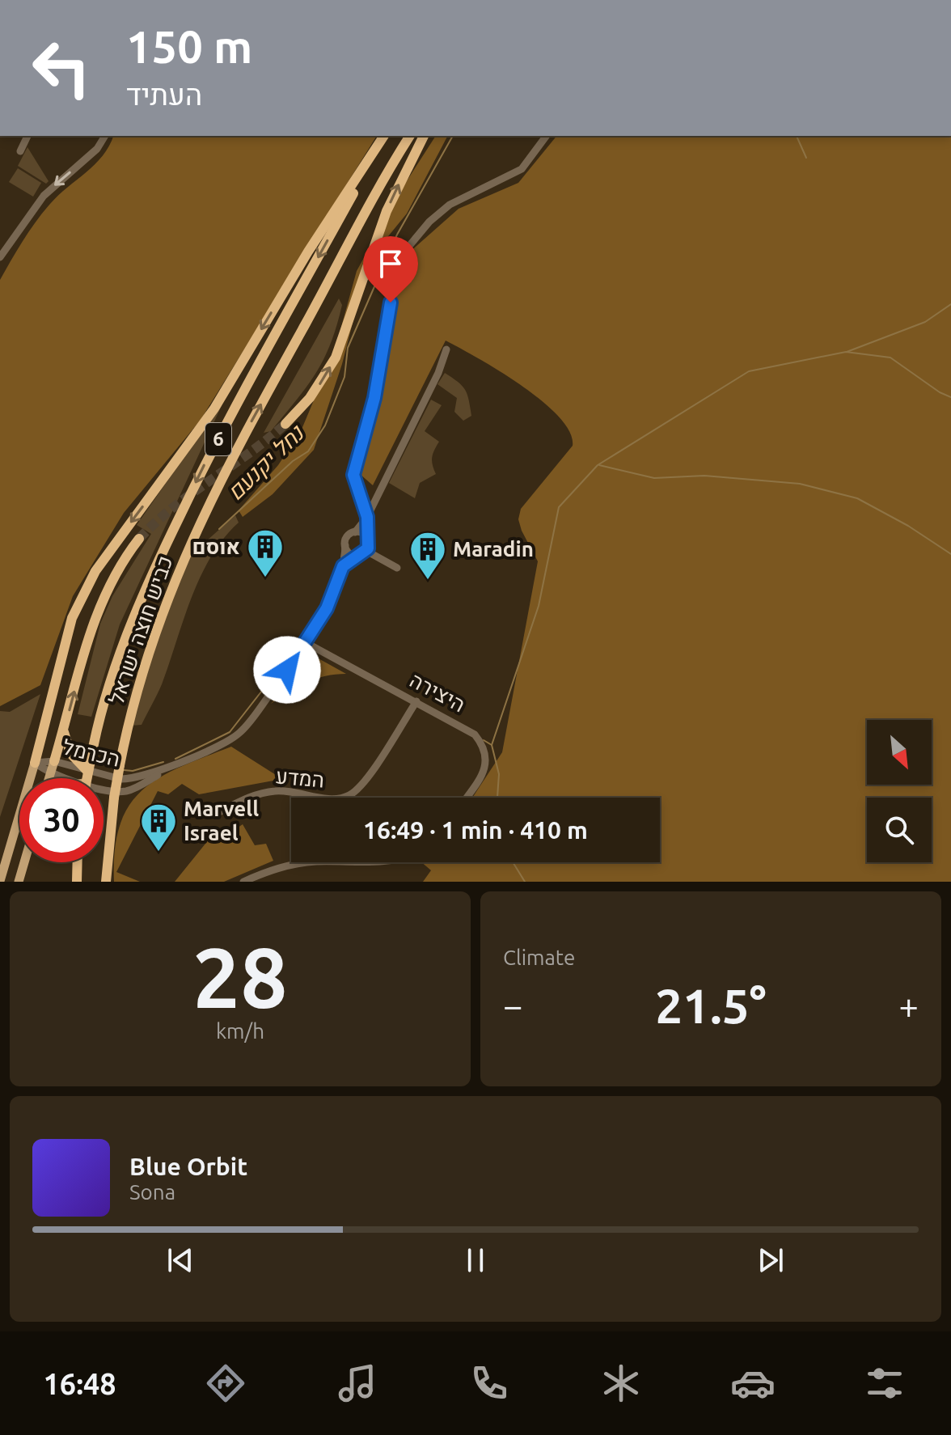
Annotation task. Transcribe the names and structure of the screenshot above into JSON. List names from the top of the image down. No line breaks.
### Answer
{"streets":{"highway":["6","כביש חוצה ישראל"],"street":["היצירה","הכרמל","המדע"]},"crossings":[["כביש חוצה ישראל","הכרמל"],["היצירה","הכרמל"],["היצירה","המדע"]],"water":["נחל יקנעם"],"places":{"building":["אוסם","Maradin","Marvell Israel"]},"north":"bottom right","page":{"turn":["150 m","העתיד"],"limit":"30","trip":"16:49 · 1 min · 410 m","tile":[["28","km/h"],"Climate"],"heat":["−","21.5°","+"],"song":["Blue Orbit","Sona"],"tabs":"16:48"}}
